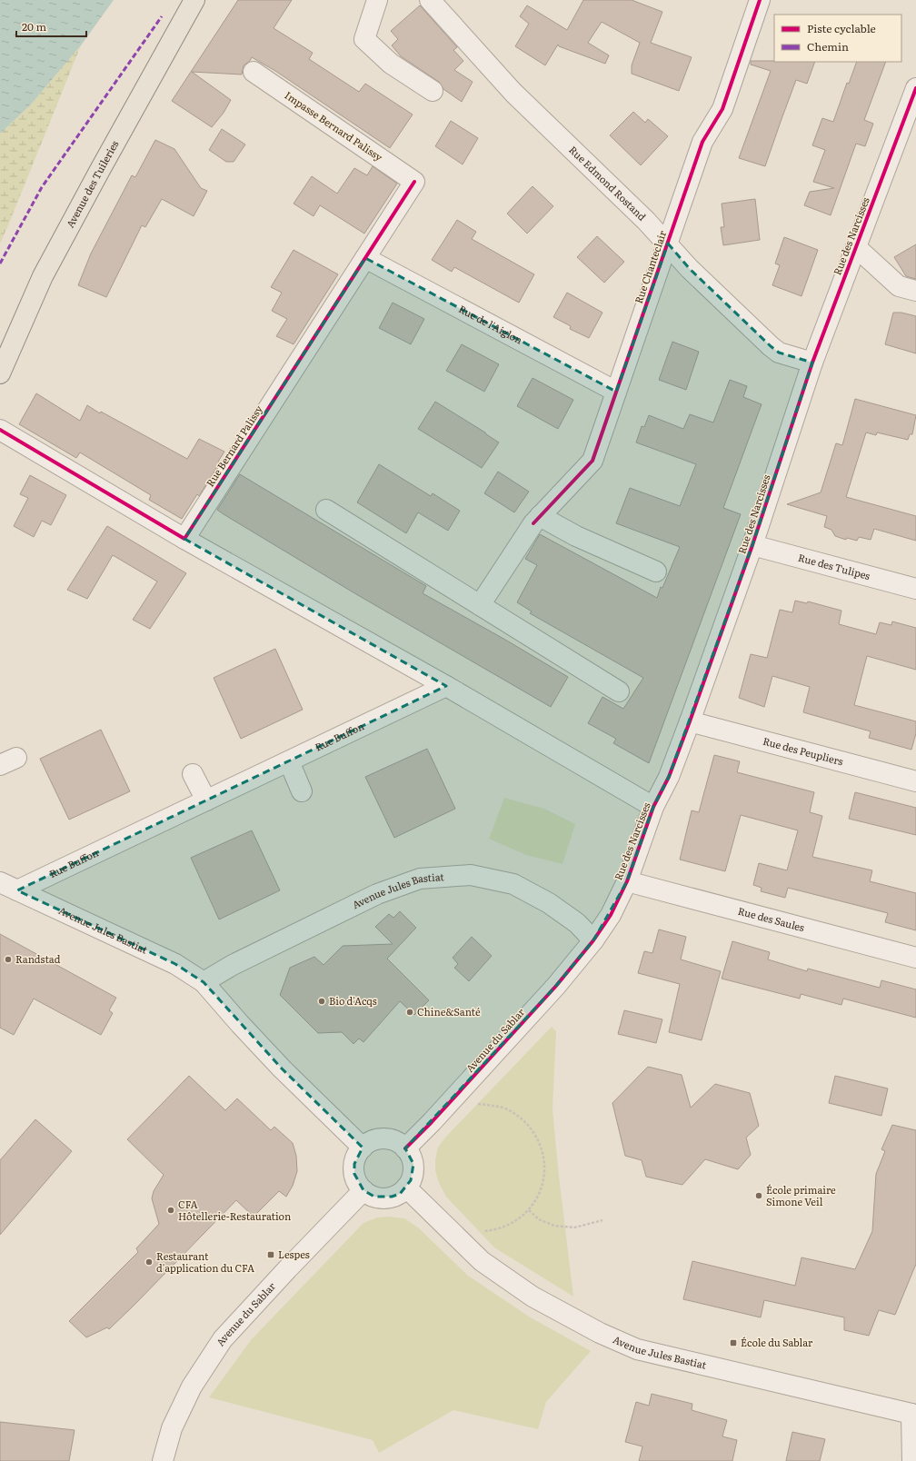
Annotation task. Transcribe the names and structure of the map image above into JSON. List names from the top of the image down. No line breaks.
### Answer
{"streets":{"main road":["Avenue des Tuileries"],"street":["Impasse Bernard Palissy","Rue Edmond Rostand","Rue des Narcisses","Rue Chanteclair","Rue de l'Aiglon","Rue Bernard Palissy","Rue des Tulipes","Rue Buffon","Rue des Peupliers","Avenue Jules Bastiat","Rue des Saules","Avenue du Sablar"]},"crossings":[["Impasse Bernard Palissy","Rue Bernard Palissy"],["Rue Edmond Rostand","Rue des Narcisses"],["Rue Edmond Rostand","Rue Chanteclair"],["Rue des Narcisses","Rue des Tulipes"],["Rue des Narcisses","Rue des Peupliers"],["Rue des Narcisses","Avenue Jules Bastiat"],["Rue des Narcisses","Rue des Saules"],["Rue des Narcisses","Avenue du Sablar"],["Rue Chanteclair","Rue de l'Aiglon"],["Rue de l'Aiglon","Rue Bernard Palissy"],["Rue Buffon","Avenue Jules Bastiat"],["Avenue Jules Bastiat","Avenue du Sablar"]],"places":{"other":["Randstad","Bio d'Acqs","Chine&Santé","École primaire Simone Veil","CFA Hôtellerie-Restauration","Restaurant d'application du CFA"],"transit":["Lespes","École du Sablar"]},"legend":["Piste cyclable","Chemin"],"scale_bar":"20 m"}
